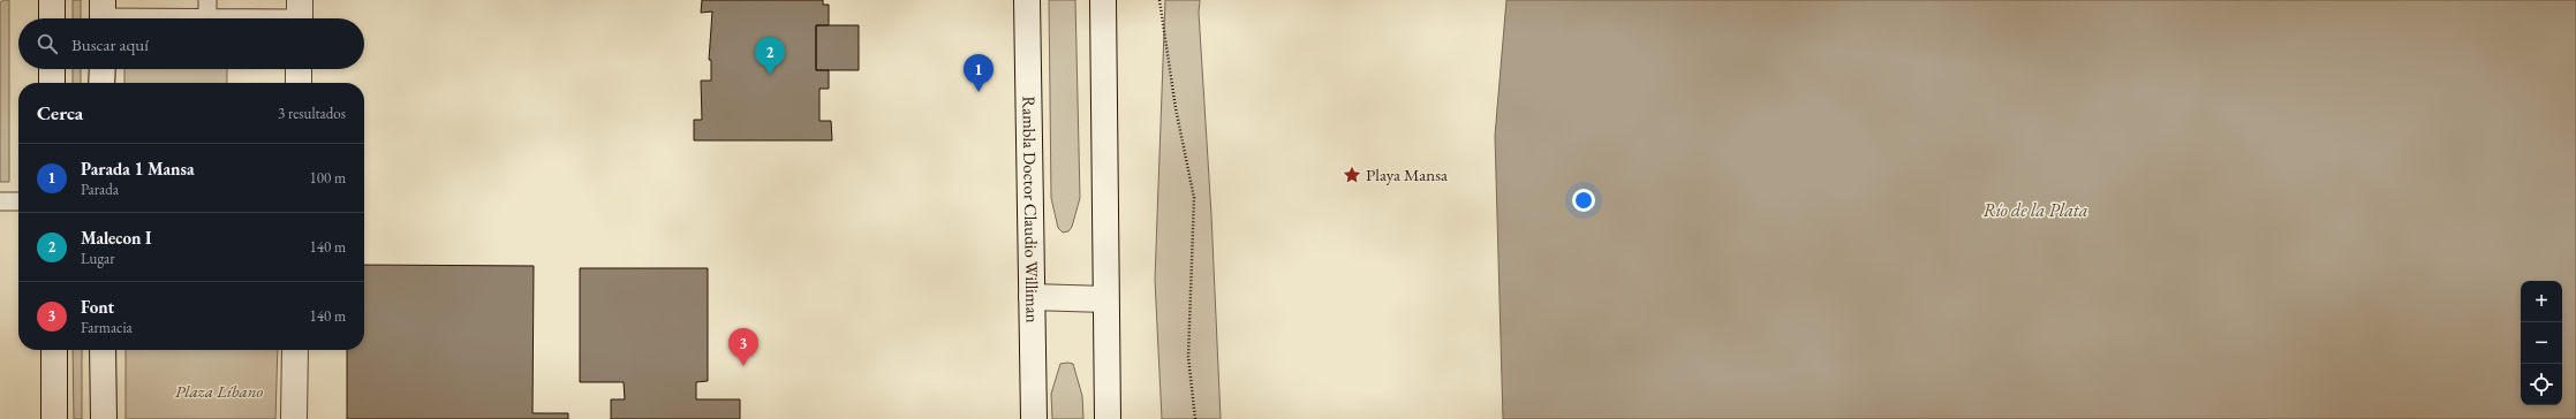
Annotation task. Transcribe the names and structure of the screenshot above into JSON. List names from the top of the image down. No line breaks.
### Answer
{"streets":{"main road":["Rambla Doctor Claudio Williman"]},"water":["Río de la Plata"],"parks":["Plaza Líbano"],"places":{"place":["Playa Mansa"]},"page":{"search":"Buscar aquí","pins":["2","1","3"],"heading":["Cerca","3 resultados"],"list":[{"mark":"1","name":"Parada 1 Mansa","note":"Parada","value":"100 m"},{"mark":"2","name":"Malecon I","note":"Lugar","value":"140 m"},{"mark":"3","name":"Font","note":"Farmacia","value":"140 m"}],"map_buttons":["+","−"]}}
